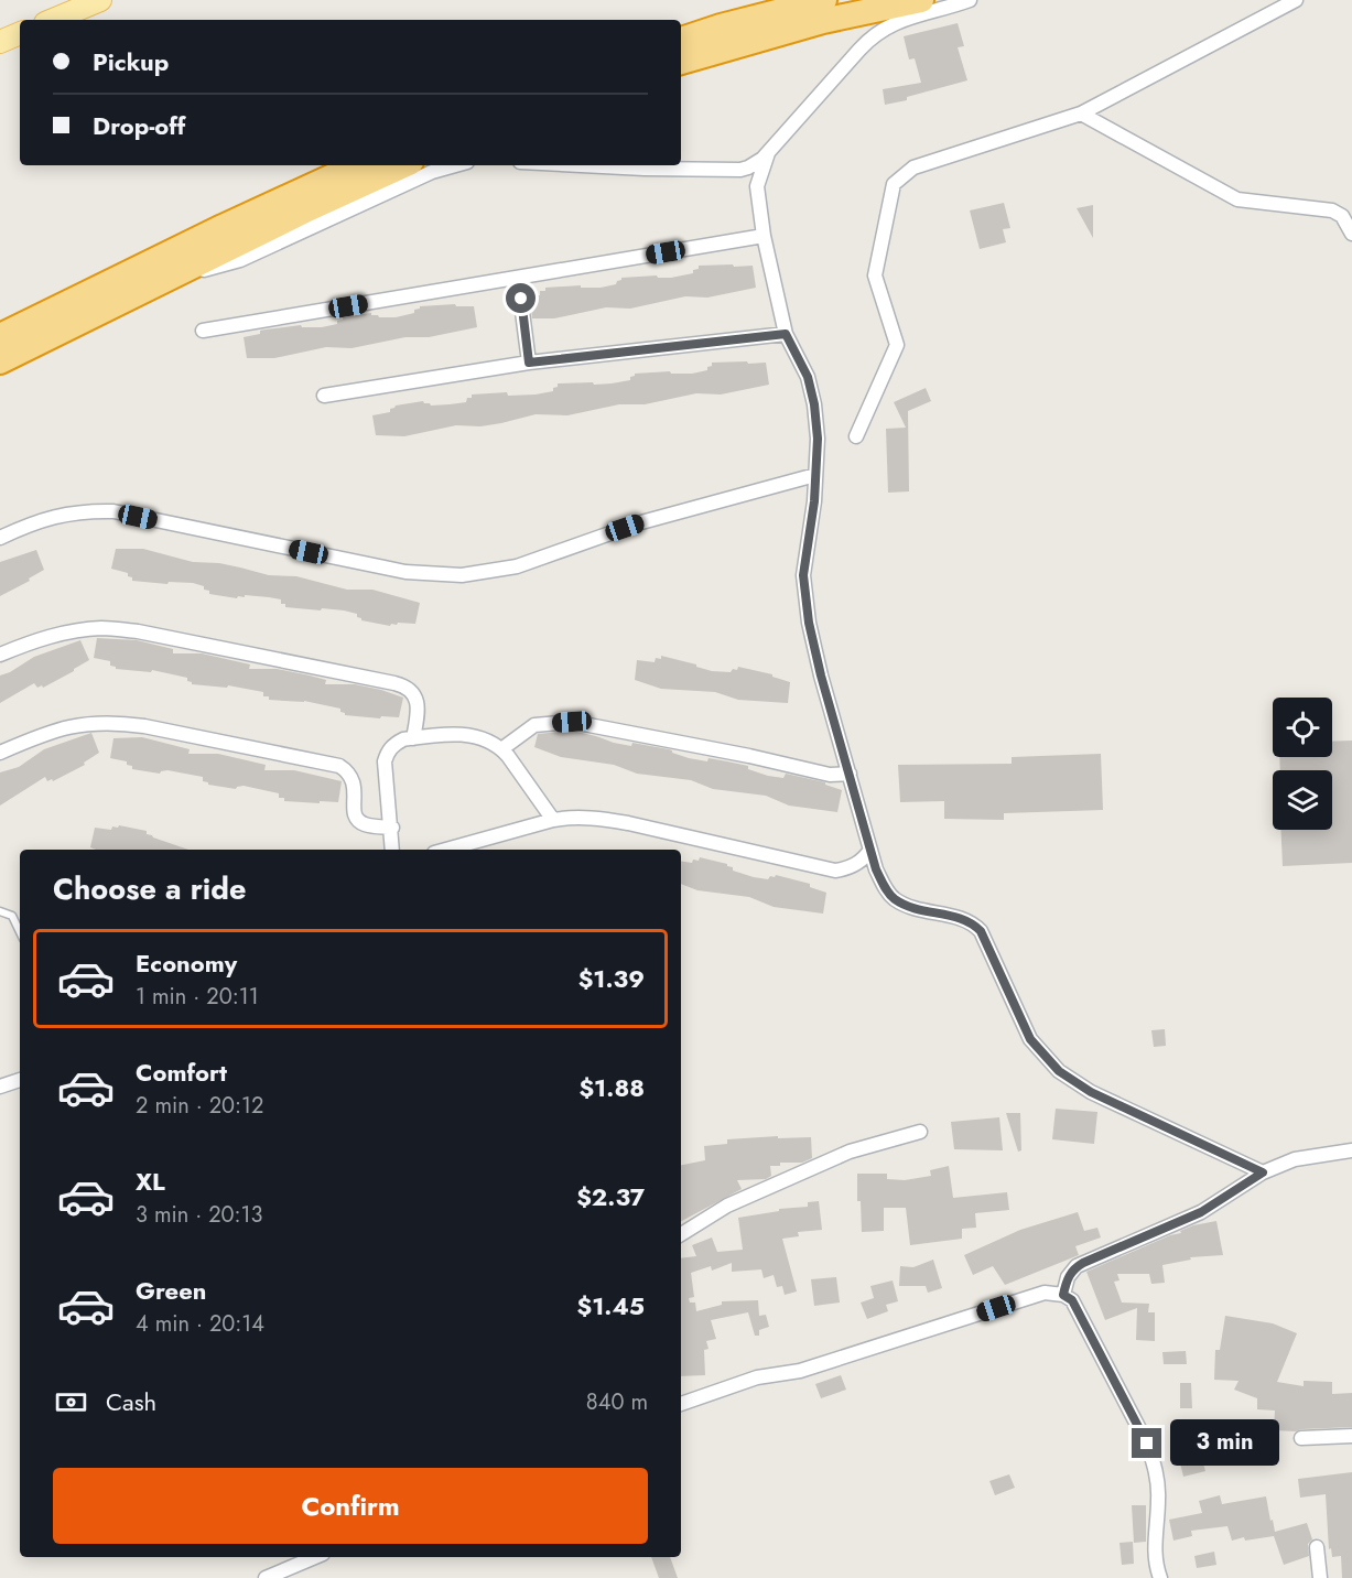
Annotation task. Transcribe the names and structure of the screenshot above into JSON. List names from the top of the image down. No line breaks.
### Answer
{"page":{"banner":["Pickup","Drop-off"],"heading":"Choose a ride","list":[{"name":"Economy","note":"1 min · 20:11","value":"$1.39"},{"name":"Comfort","note":"2 min · 20:12","value":"$1.88"},{"name":"XL","note":"3 min · 20:13","value":"$2.37"},{"name":"Green","note":"4 min · 20:14","value":"$1.45"}],"pay":["Cash","840 m"],"bubble":"3 min","buttons":"Confirm"}}
